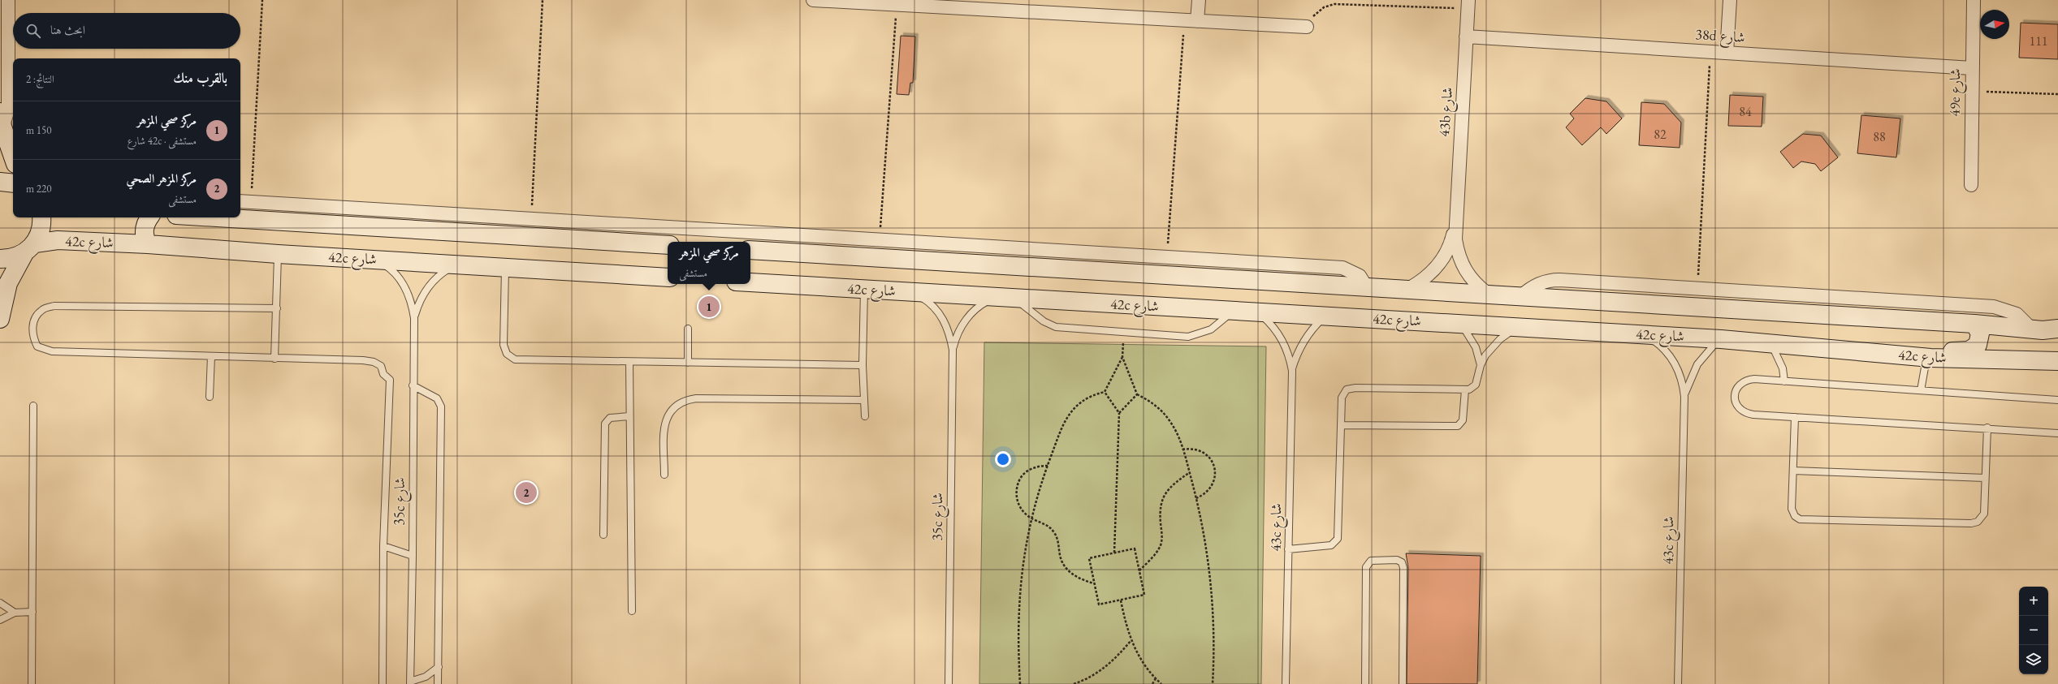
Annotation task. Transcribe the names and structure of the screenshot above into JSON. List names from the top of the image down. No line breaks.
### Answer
{"streets":{"street":["38d شارع","49e شارع","43b شارع","42c شارع"],"lane":["35c شارع","43c شارع"]},"crossings":[["38d شارع","49e شارع"],["38d شارع","43b شارع"],["43b شارع","42c شارع"],["42c شارع","35c شارع"],["42c شارع","43c شارع"]],"house_numbers":["111","84","82","88"],"north":"right","page":{"search":"ابحث هنا","heading":["بالقرب منك","النتائج: 2"],"list":[{"mark":"1","name":"مركز صحي المزهر","note":"مستشفى · 42c شارع","value":"150 m"},{"mark":"2","name":"مركز المزهر الصحي","note":"مستشفى","value":"220 m"}],"popup":["مركز صحي المزهر","مستشفى"],"pins":["1","2"],"map_buttons":["+","−"]}}
